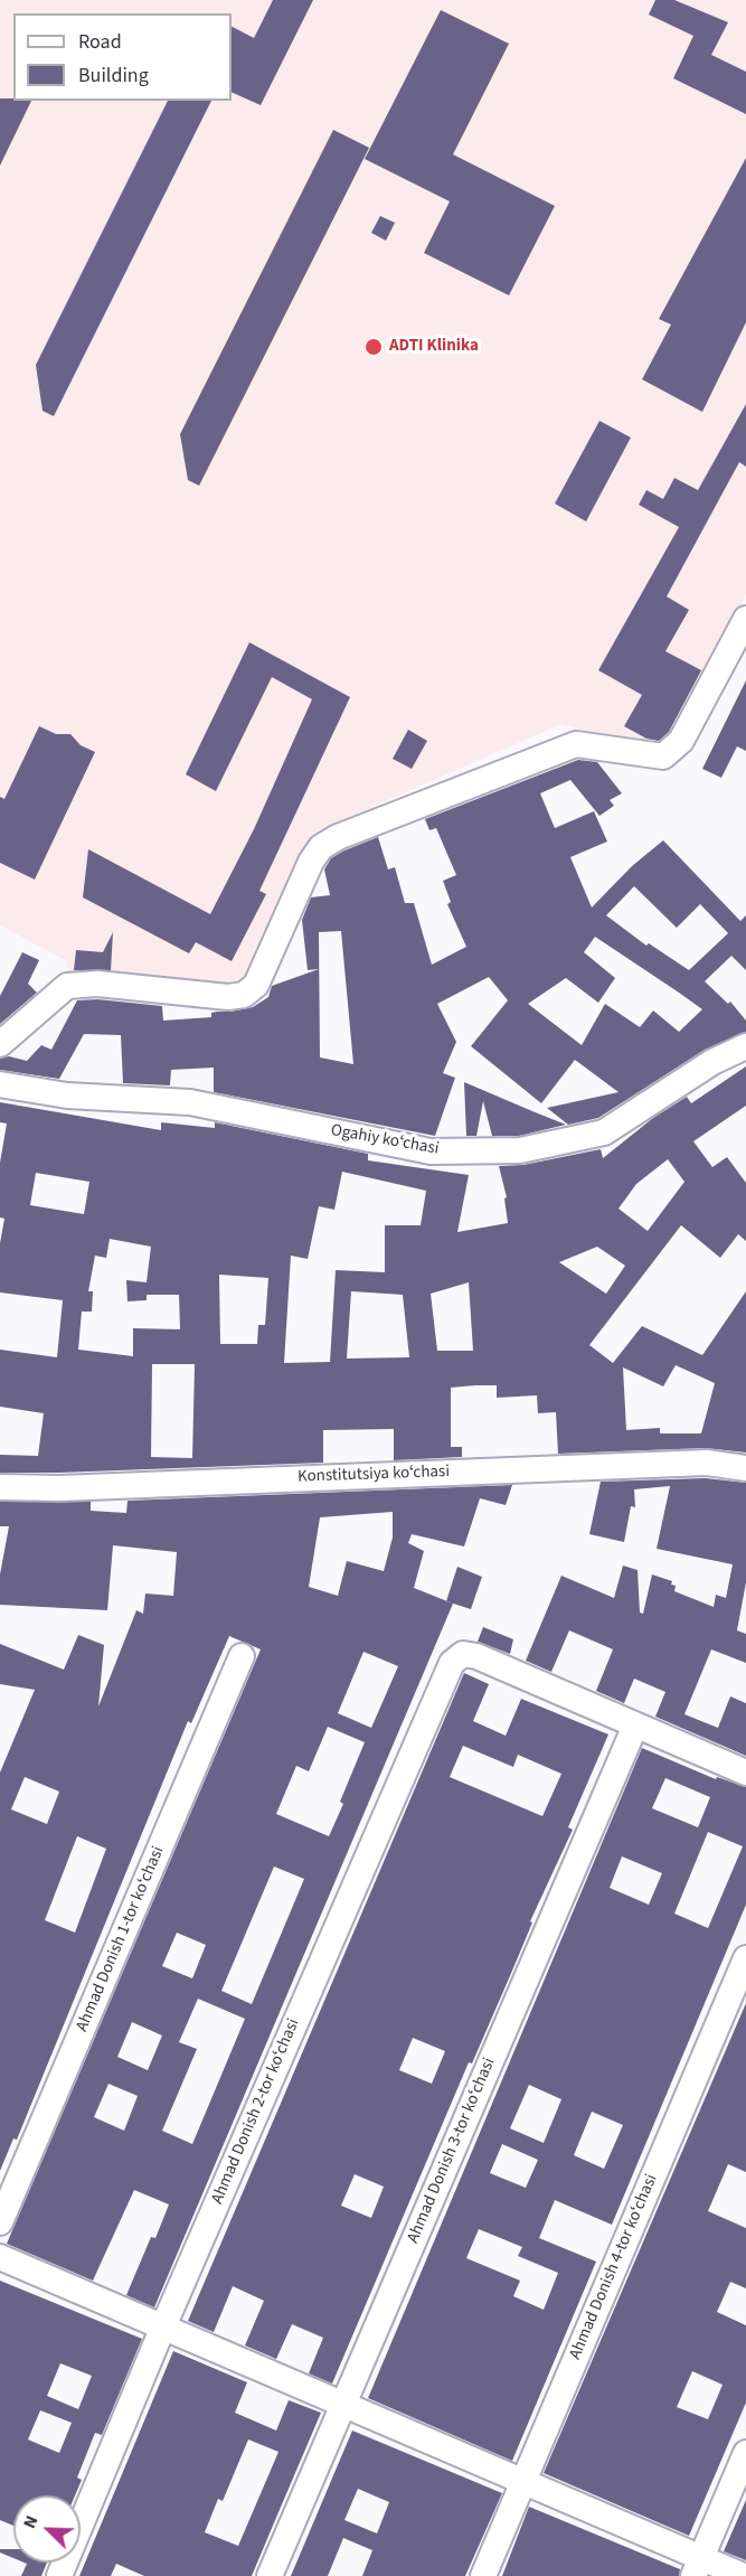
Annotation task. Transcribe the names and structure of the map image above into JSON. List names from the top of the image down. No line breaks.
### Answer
{"streets":{"street":["Ogahiy koʻchasi","Konstitutsiya koʻchasi","Ahmad Donish 1-tor koʻchasi","Ahmad Donish 2-tor koʻchasi","Ahmad Donish 3-tor koʻchasi","Ahmad Donish 4-tor koʻchasi"]},"crossings":[["Ahmad Donish 2-tor koʻchasi","Ahmad Donish 3-tor koʻchasi"]],"places":["ADTI Klinika"],"legend":["Road","Building"],"north":"top left"}
